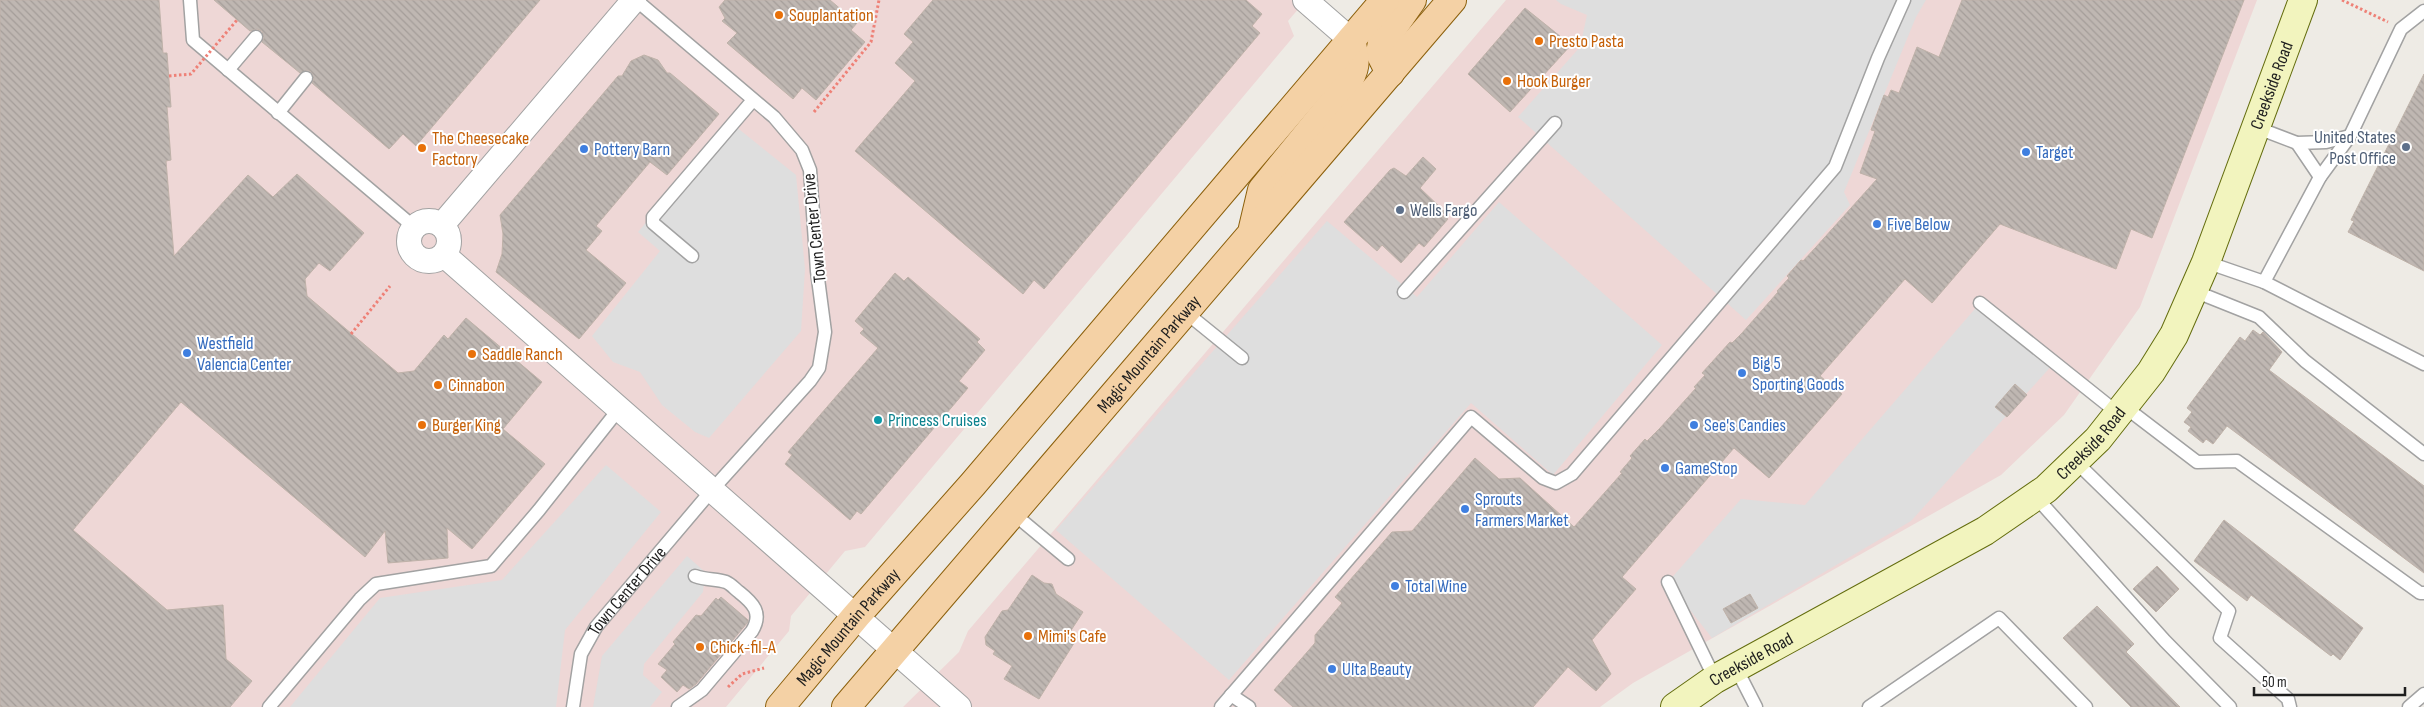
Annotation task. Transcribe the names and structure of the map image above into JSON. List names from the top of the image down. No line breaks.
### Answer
{"streets":{"main road":["Magic Mountain Parkway"],"street":["Creekside Road","Town Center Drive"]},"places":["Souplantation","Presto Pasta","Hook Burger","United States Post Office","The Cheesecake Factory","Pottery Barn","Target","Wells Fargo","Five Below","Westfield Valencia Center","Saddle Ranch","Big 5 Sporting Goods","Cinnabon","Princess Cruises","Burger King","See's Candies","GameStop","Sprouts Farmers Market","Total Wine","Mimi's Cafe","Chick-fil-A","Ulta Beauty"],"scale_bar":"50 m"}
